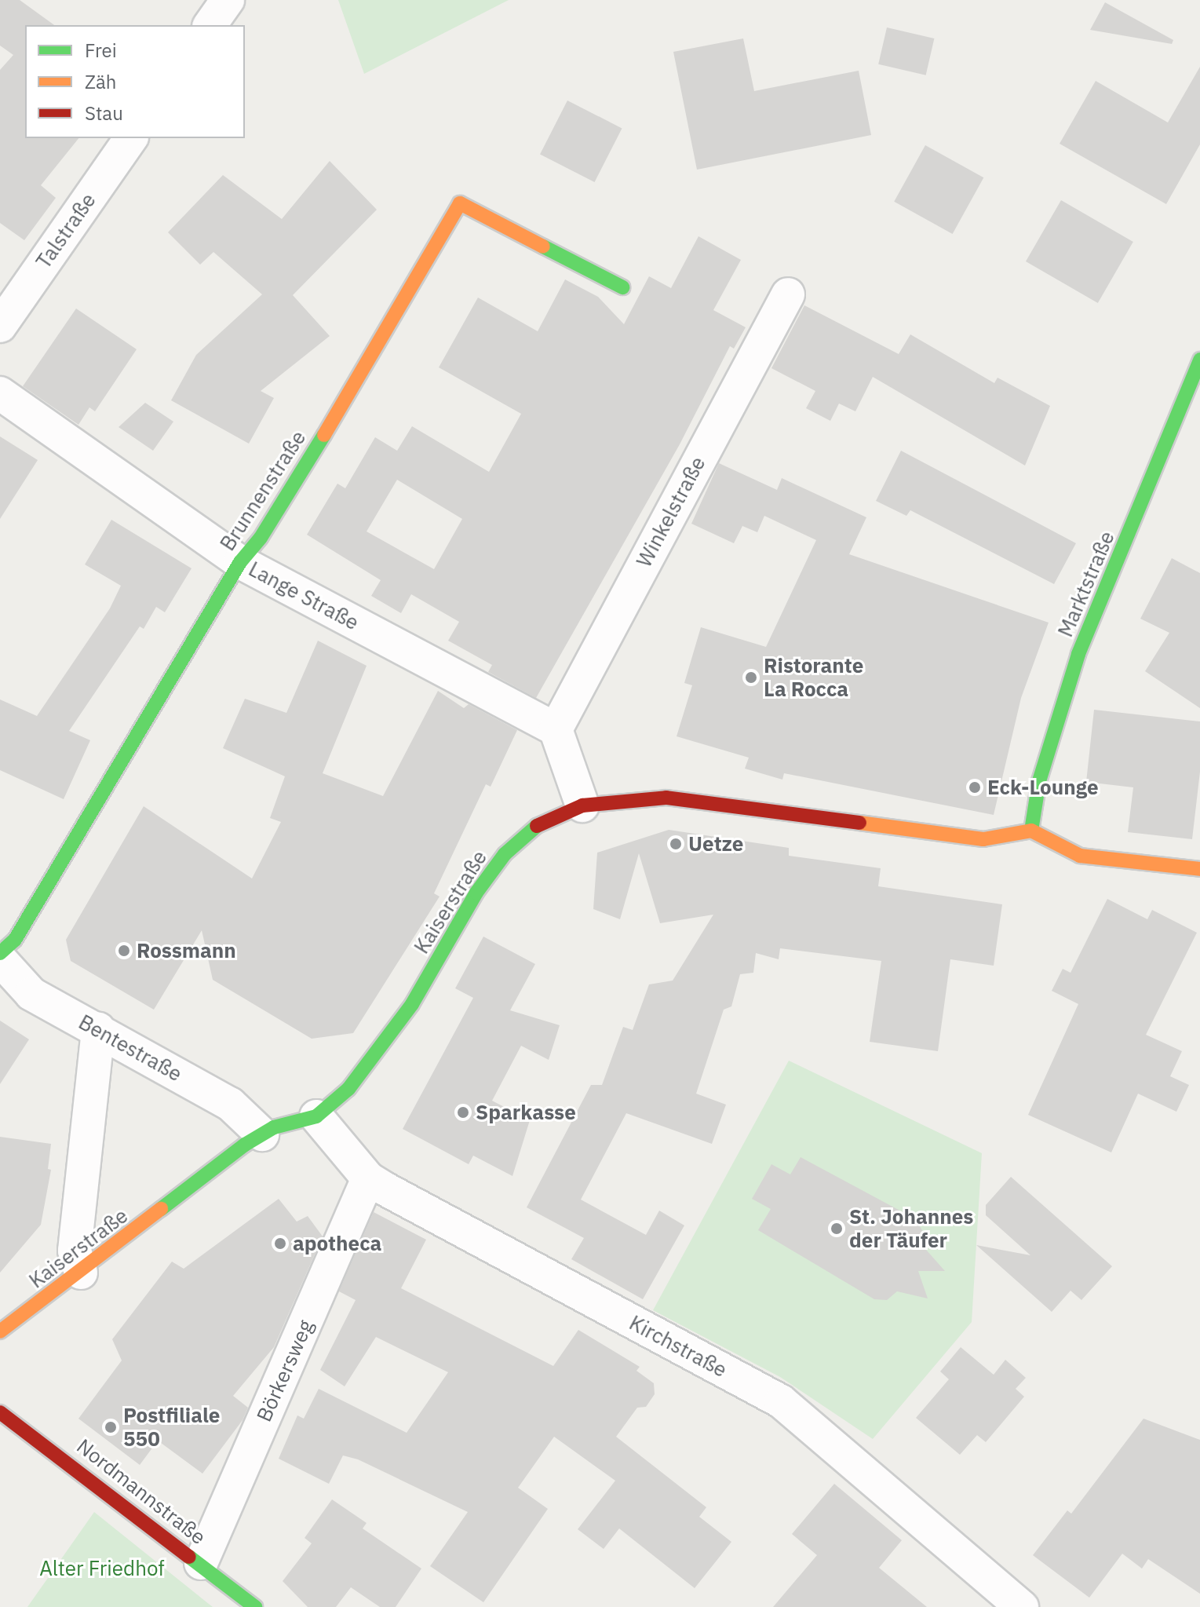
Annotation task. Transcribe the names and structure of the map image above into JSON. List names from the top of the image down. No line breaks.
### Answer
{"streets":{"street":["Talstraße","Brunnenstraße","Winkelstraße","Marktstraße","Lange Straße","Kaiserstraße","Bentestraße","Kirchstraße","Börkersweg","Nordmannstraße"]},"crossings":[["Brunnenstraße","Lange Straße"],["Winkelstraße","Lange Straße"],["Marktstraße","Kaiserstraße"],["Kaiserstraße","Bentestraße"],["Kaiserstraße","Kirchstraße"],["Kirchstraße","Börkersweg"],["Börkersweg","Nordmannstraße"]],"parks":["Alter Friedhof"],"places":["Ristorante La Rocca","Eck-Lounge","Uetze","Rossmann","Sparkasse","St. Johannes der Täufer","apotheca","Postfiliale 550"],"legend":["Frei","Zäh","Stau"]}
